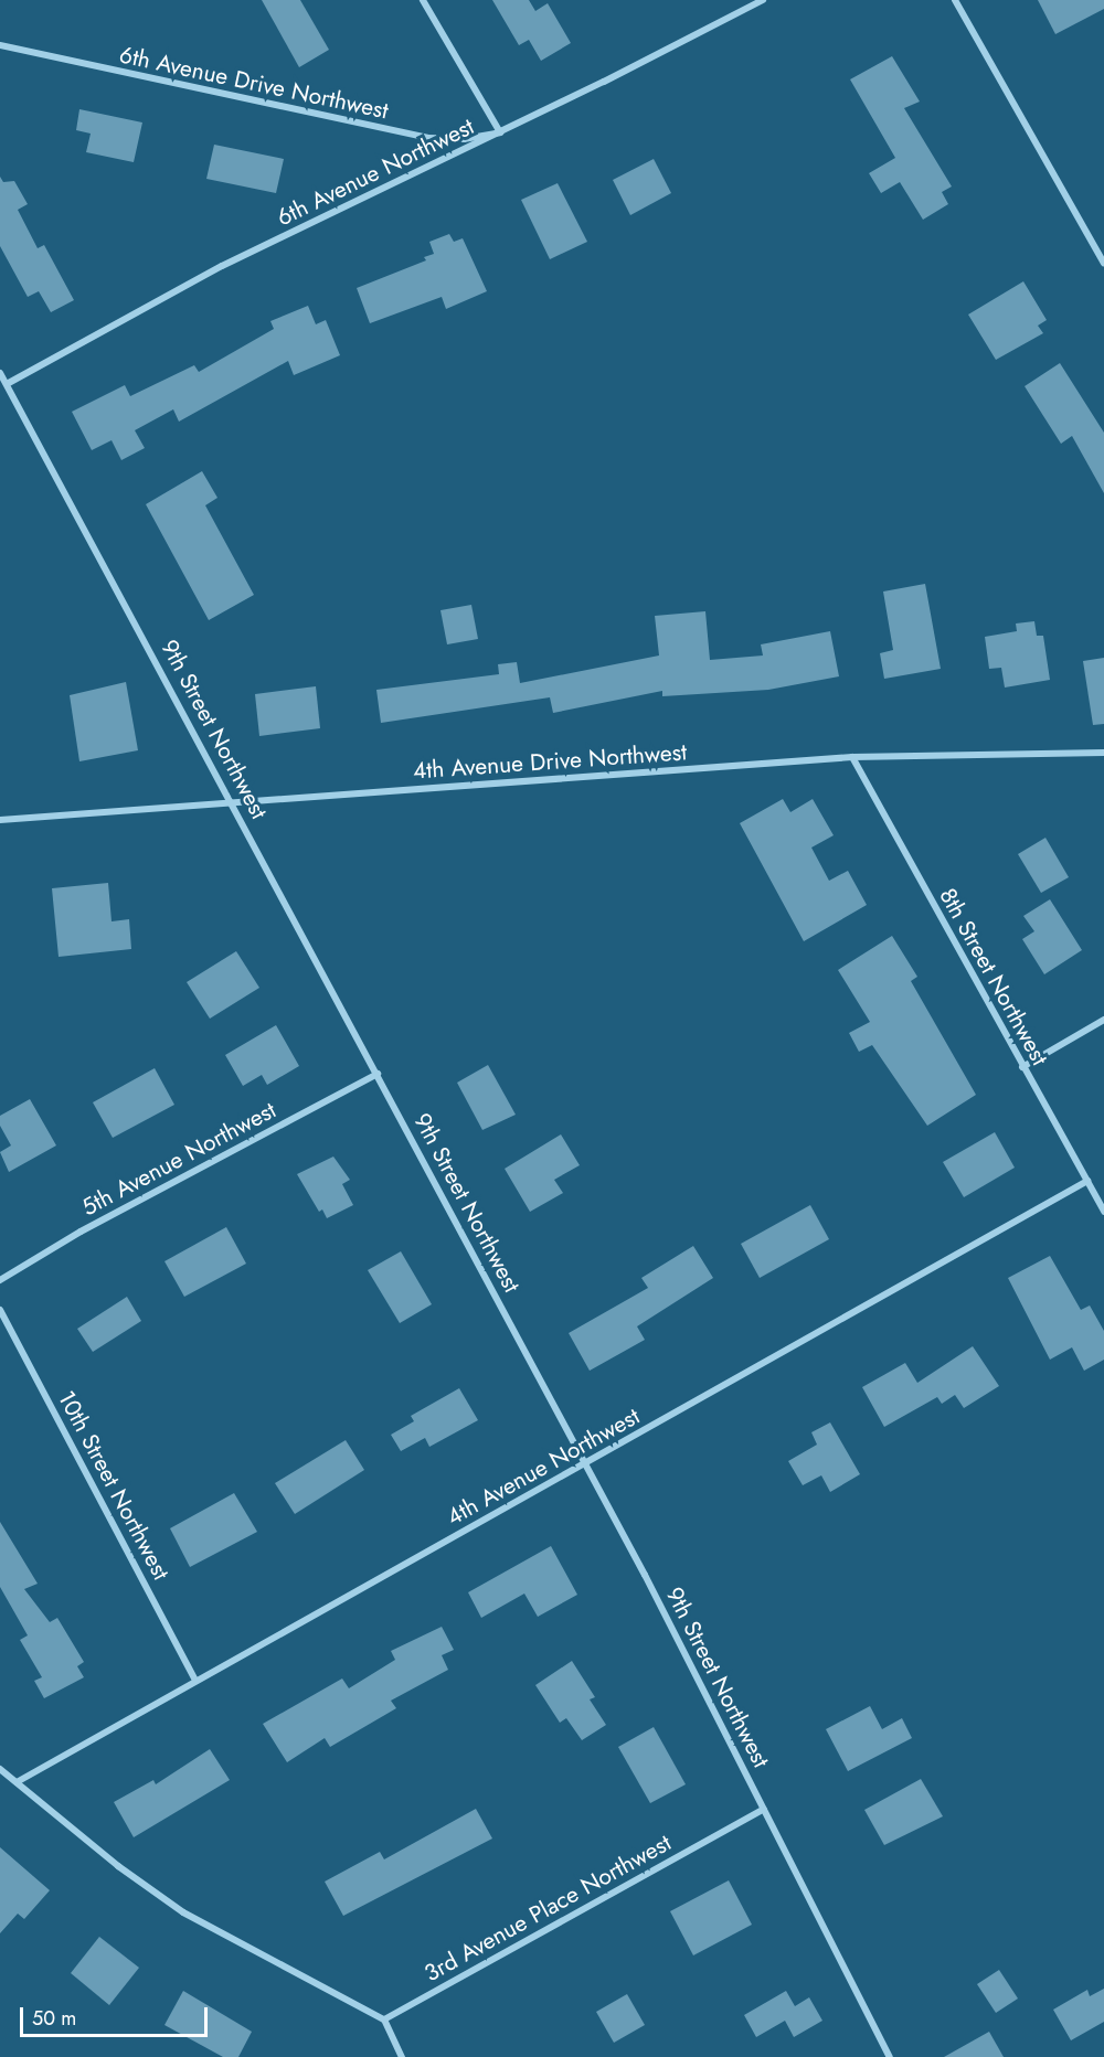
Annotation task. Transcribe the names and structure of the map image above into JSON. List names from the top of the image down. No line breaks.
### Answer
{"streets":{"street":["6th Avenue Drive Northwest","6th Avenue Northwest","9th Street Northwest","4th Avenue Drive Northwest","8th Street Northwest","5th Avenue Northwest","4th Avenue Northwest","10th Street Northwest","3rd Avenue Place Northwest"]},"crossings":[["6th Avenue Drive Northwest","6th Avenue Northwest"],["6th Avenue Northwest","9th Street Northwest"],["9th Street Northwest","4th Avenue Drive Northwest"],["9th Street Northwest","5th Avenue Northwest"],["9th Street Northwest","4th Avenue Northwest"],["9th Street Northwest","3rd Avenue Place Northwest"],["4th Avenue Drive Northwest","8th Street Northwest"],["8th Street Northwest","4th Avenue Northwest"],["4th Avenue Northwest","10th Street Northwest"]],"scale_bar":"50 m"}
